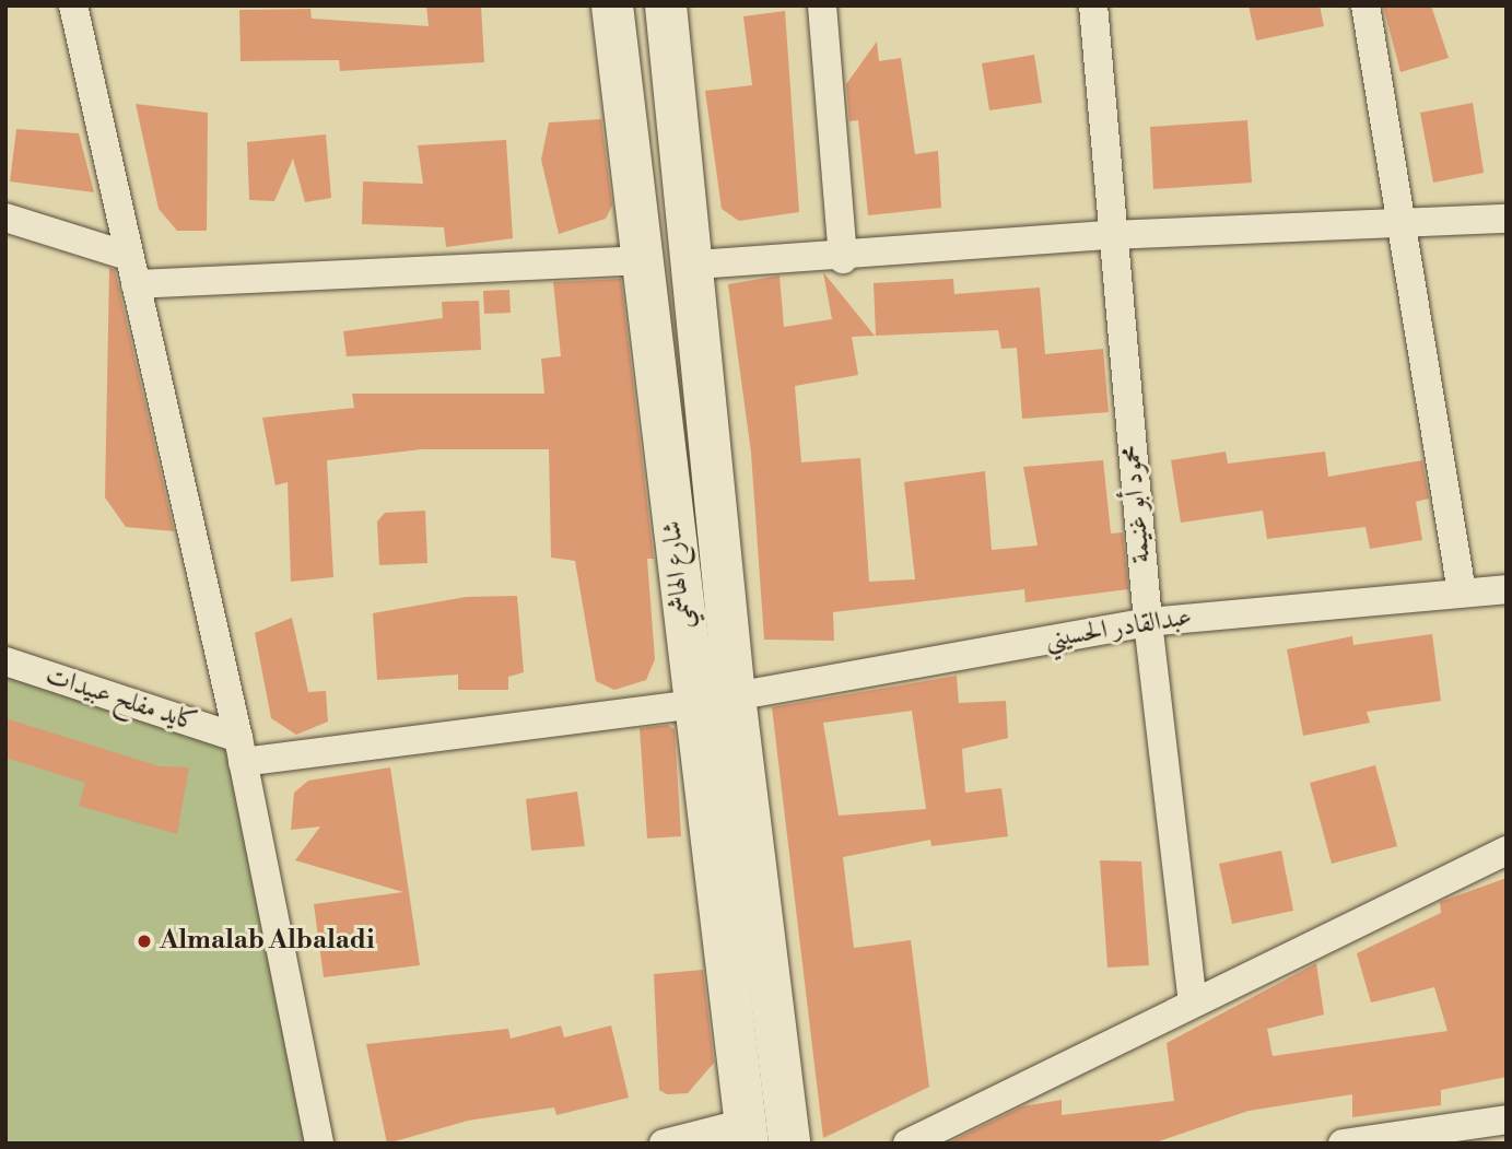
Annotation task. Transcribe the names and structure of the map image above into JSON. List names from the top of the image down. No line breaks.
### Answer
{"streets":{"main road":["شارع الهاشمي"],"street":["محمود أبو غنيمة","عبدالقادر الحسيني","كايد مفلح عبيدات"]},"crossings":[["محمود أبو غنيمة","عبدالقادر الحسيني"],["شارع الهاشمي","عبدالقادر الحسيني"]],"places":["Almalab Albaladi"]}
